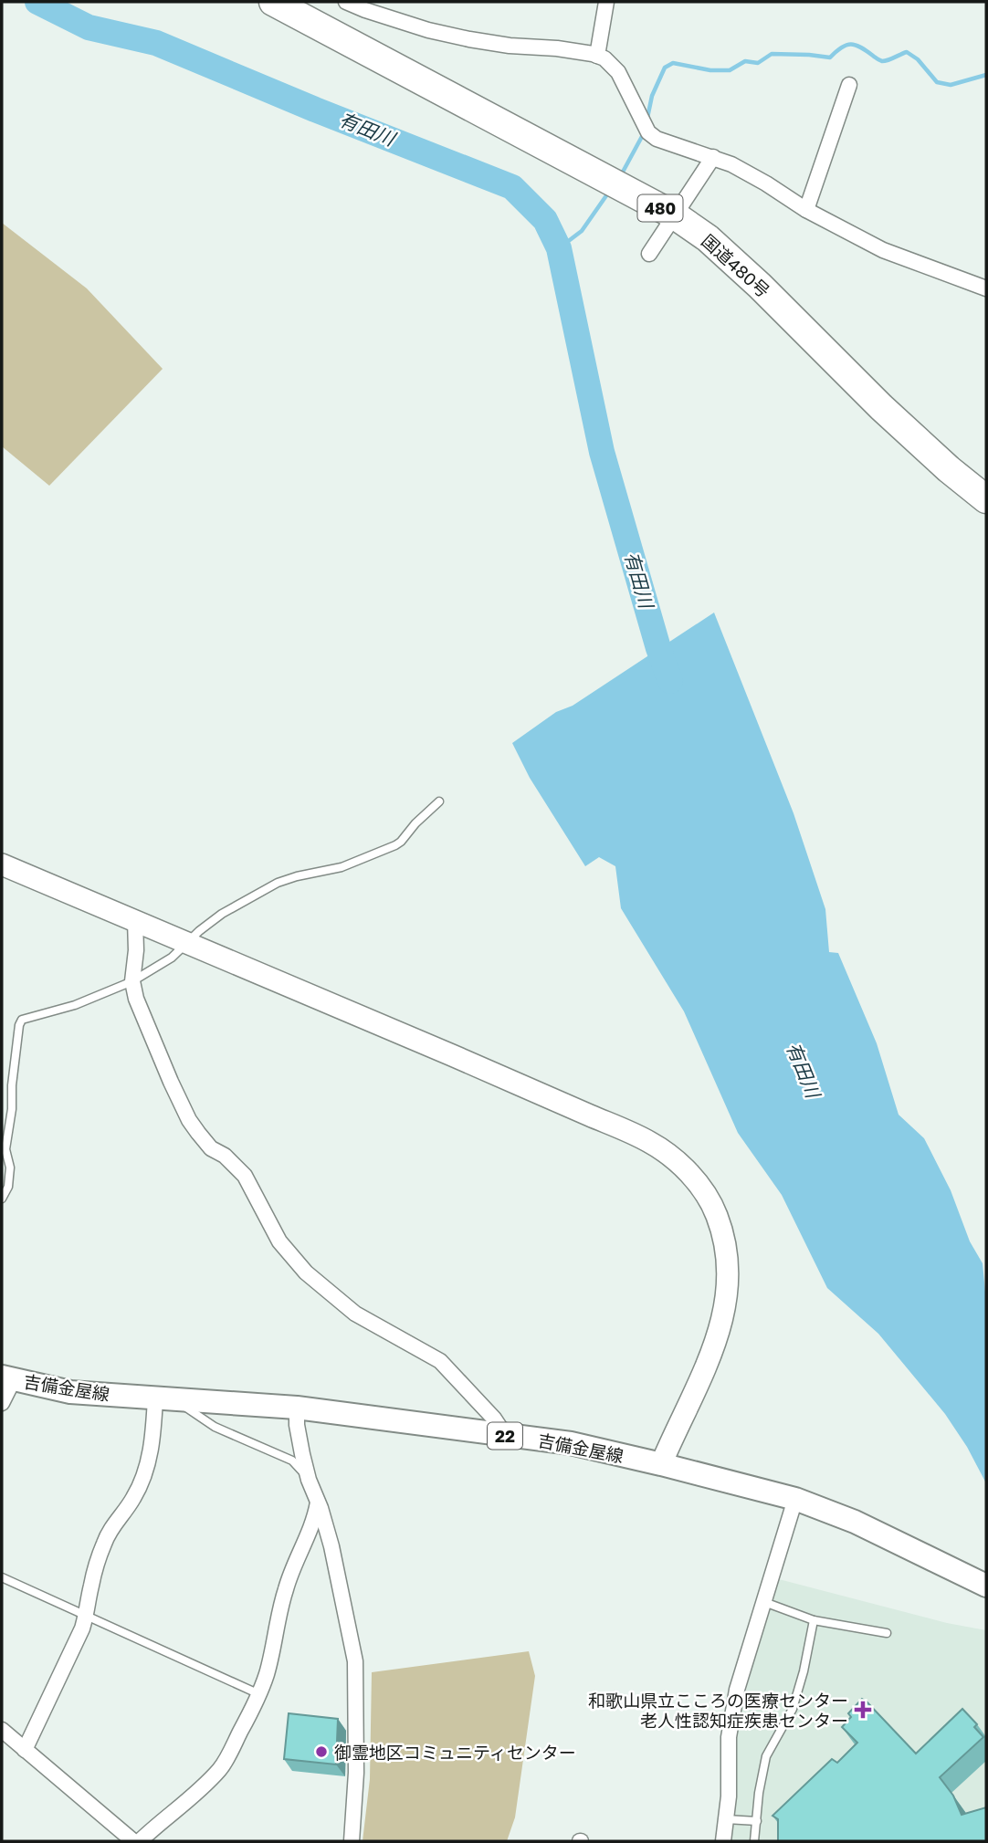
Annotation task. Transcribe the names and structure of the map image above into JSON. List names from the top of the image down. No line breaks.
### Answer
{"streets":{"highway":["480","国道480号"],"main road":["吉備金屋線","22"]},"water":["有田川"],"places":{"health":["和歌山県立こころの医療センター 老人性認知症疾患センター"],"other":["御霊地区コミュニティセンター"]}}
